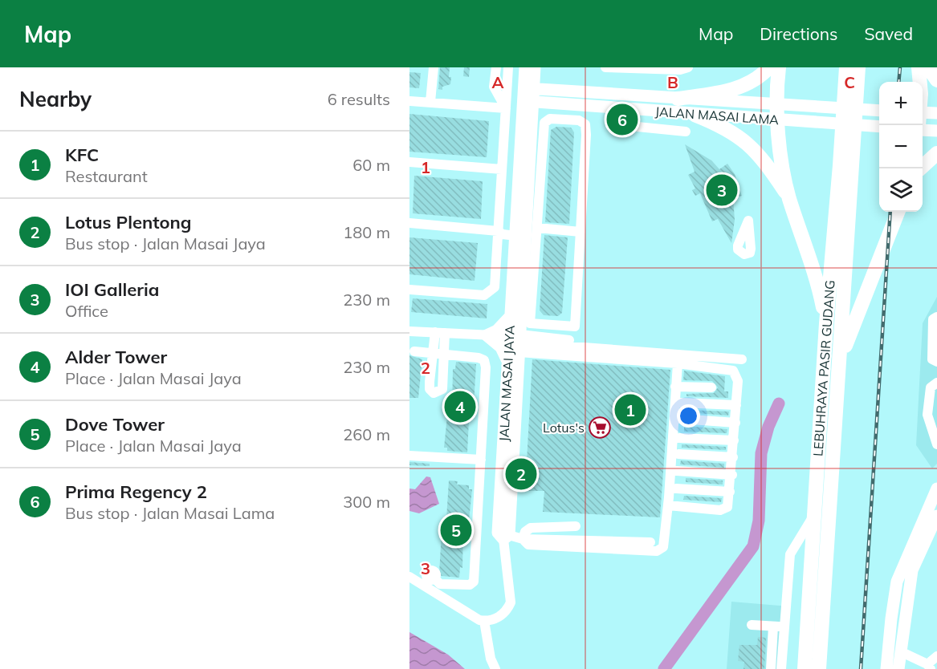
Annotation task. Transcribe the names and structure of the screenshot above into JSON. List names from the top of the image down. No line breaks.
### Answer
{"streets":{"highway":["LEBUHRAYA PASIR GUDANG"],"main road":["JALAN MASAI LAMA","JALAN MASAI JAYA"]},"crossings":[["JALAN MASAI LAMA","JALAN MASAI JAYA"]],"places":{"supermarket":["Lotus's"]},"page":{"header":"Map","nav":["Map","Directions","Saved"],"heading":["Nearby","6 results"],"map_buttons":["+","−"],"pins":["6","3","4","1","2","5"],"list":[{"mark":"1","name":"KFC","note":"Restaurant","value":"60 m"},{"mark":"2","name":"Lotus Plentong","note":"Bus stop · Jalan Masai Jaya","value":"180 m"},{"mark":"3","name":"IOI Galleria","note":"Office","value":"230 m"},{"mark":"4","name":"Alder Tower","note":"Place · Jalan Masai Jaya","value":"230 m"},{"mark":"5","name":"Dove Tower","note":"Place · Jalan Masai Jaya","value":"260 m"},{"mark":"6","name":"Prima Regency 2","note":"Bus stop · Jalan Masai Lama","value":"300 m"}]},"grid":{"columns":["A","B","C"],"rows":["1","2","3"]}}
